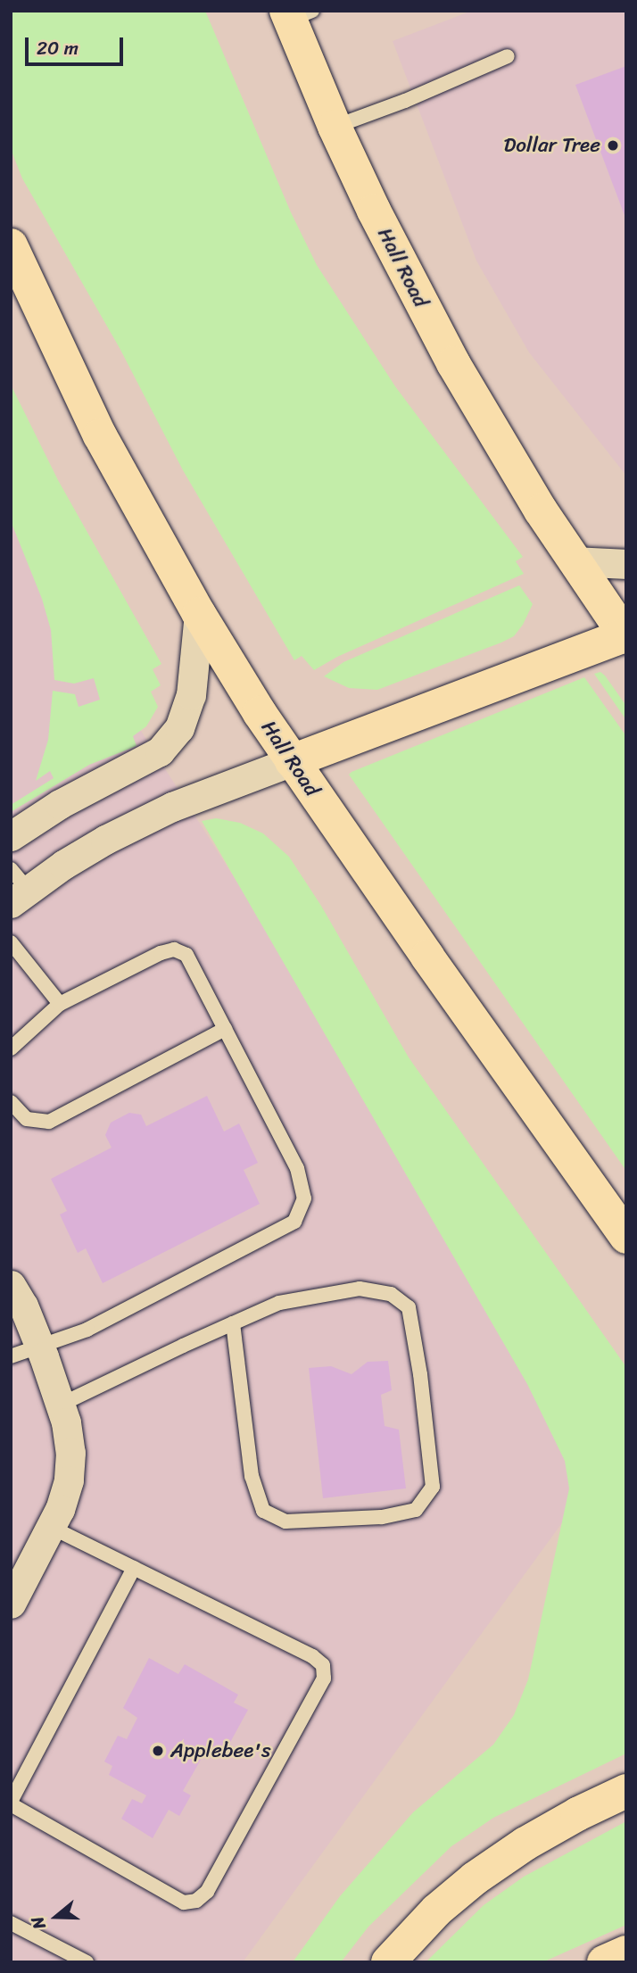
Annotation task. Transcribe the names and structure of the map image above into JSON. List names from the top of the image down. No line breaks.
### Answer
{"streets":{"highway":["Hall Road"]},"places":["Dollar Tree","Applebee's"],"scale_bar":"20 m","north":"left"}
